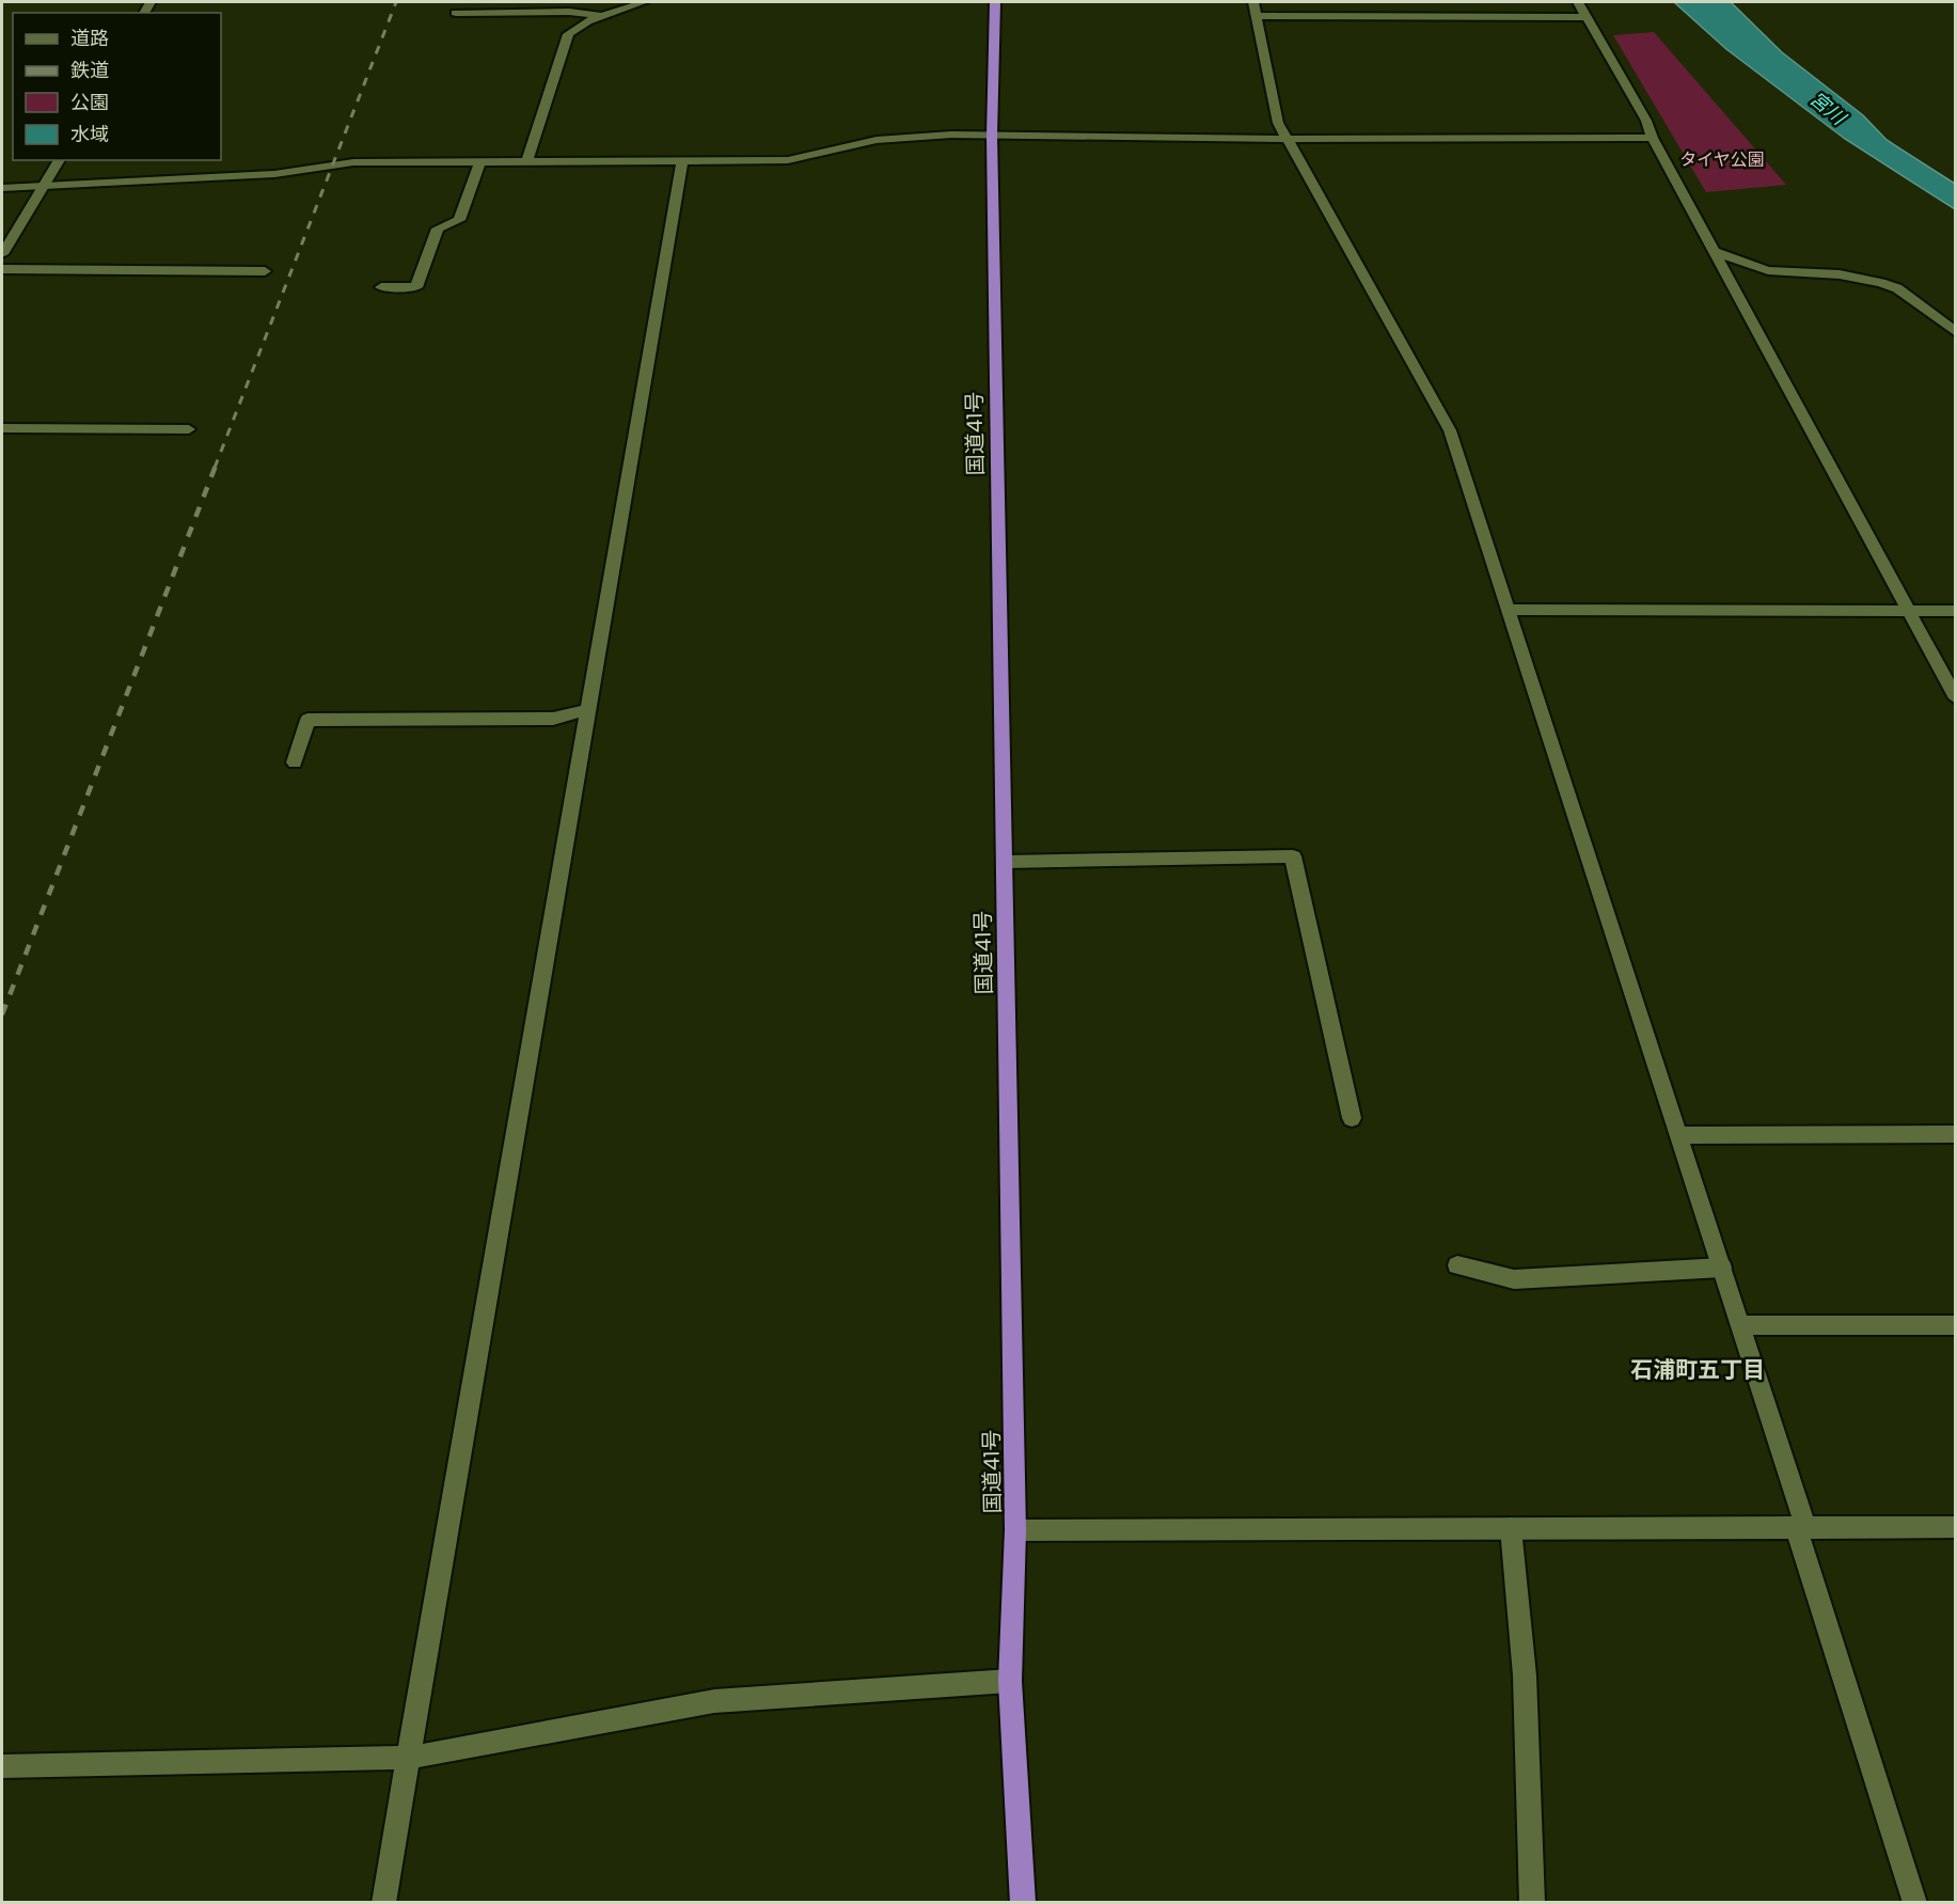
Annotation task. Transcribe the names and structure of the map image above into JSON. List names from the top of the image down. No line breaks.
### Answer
{"streets":{"highway":["国道41号"]},"districts":["石浦町五丁目"],"water":["宮川"],"parks":["タイヤ公園"],"legend":["道路","鉄道","公園","水域"]}
